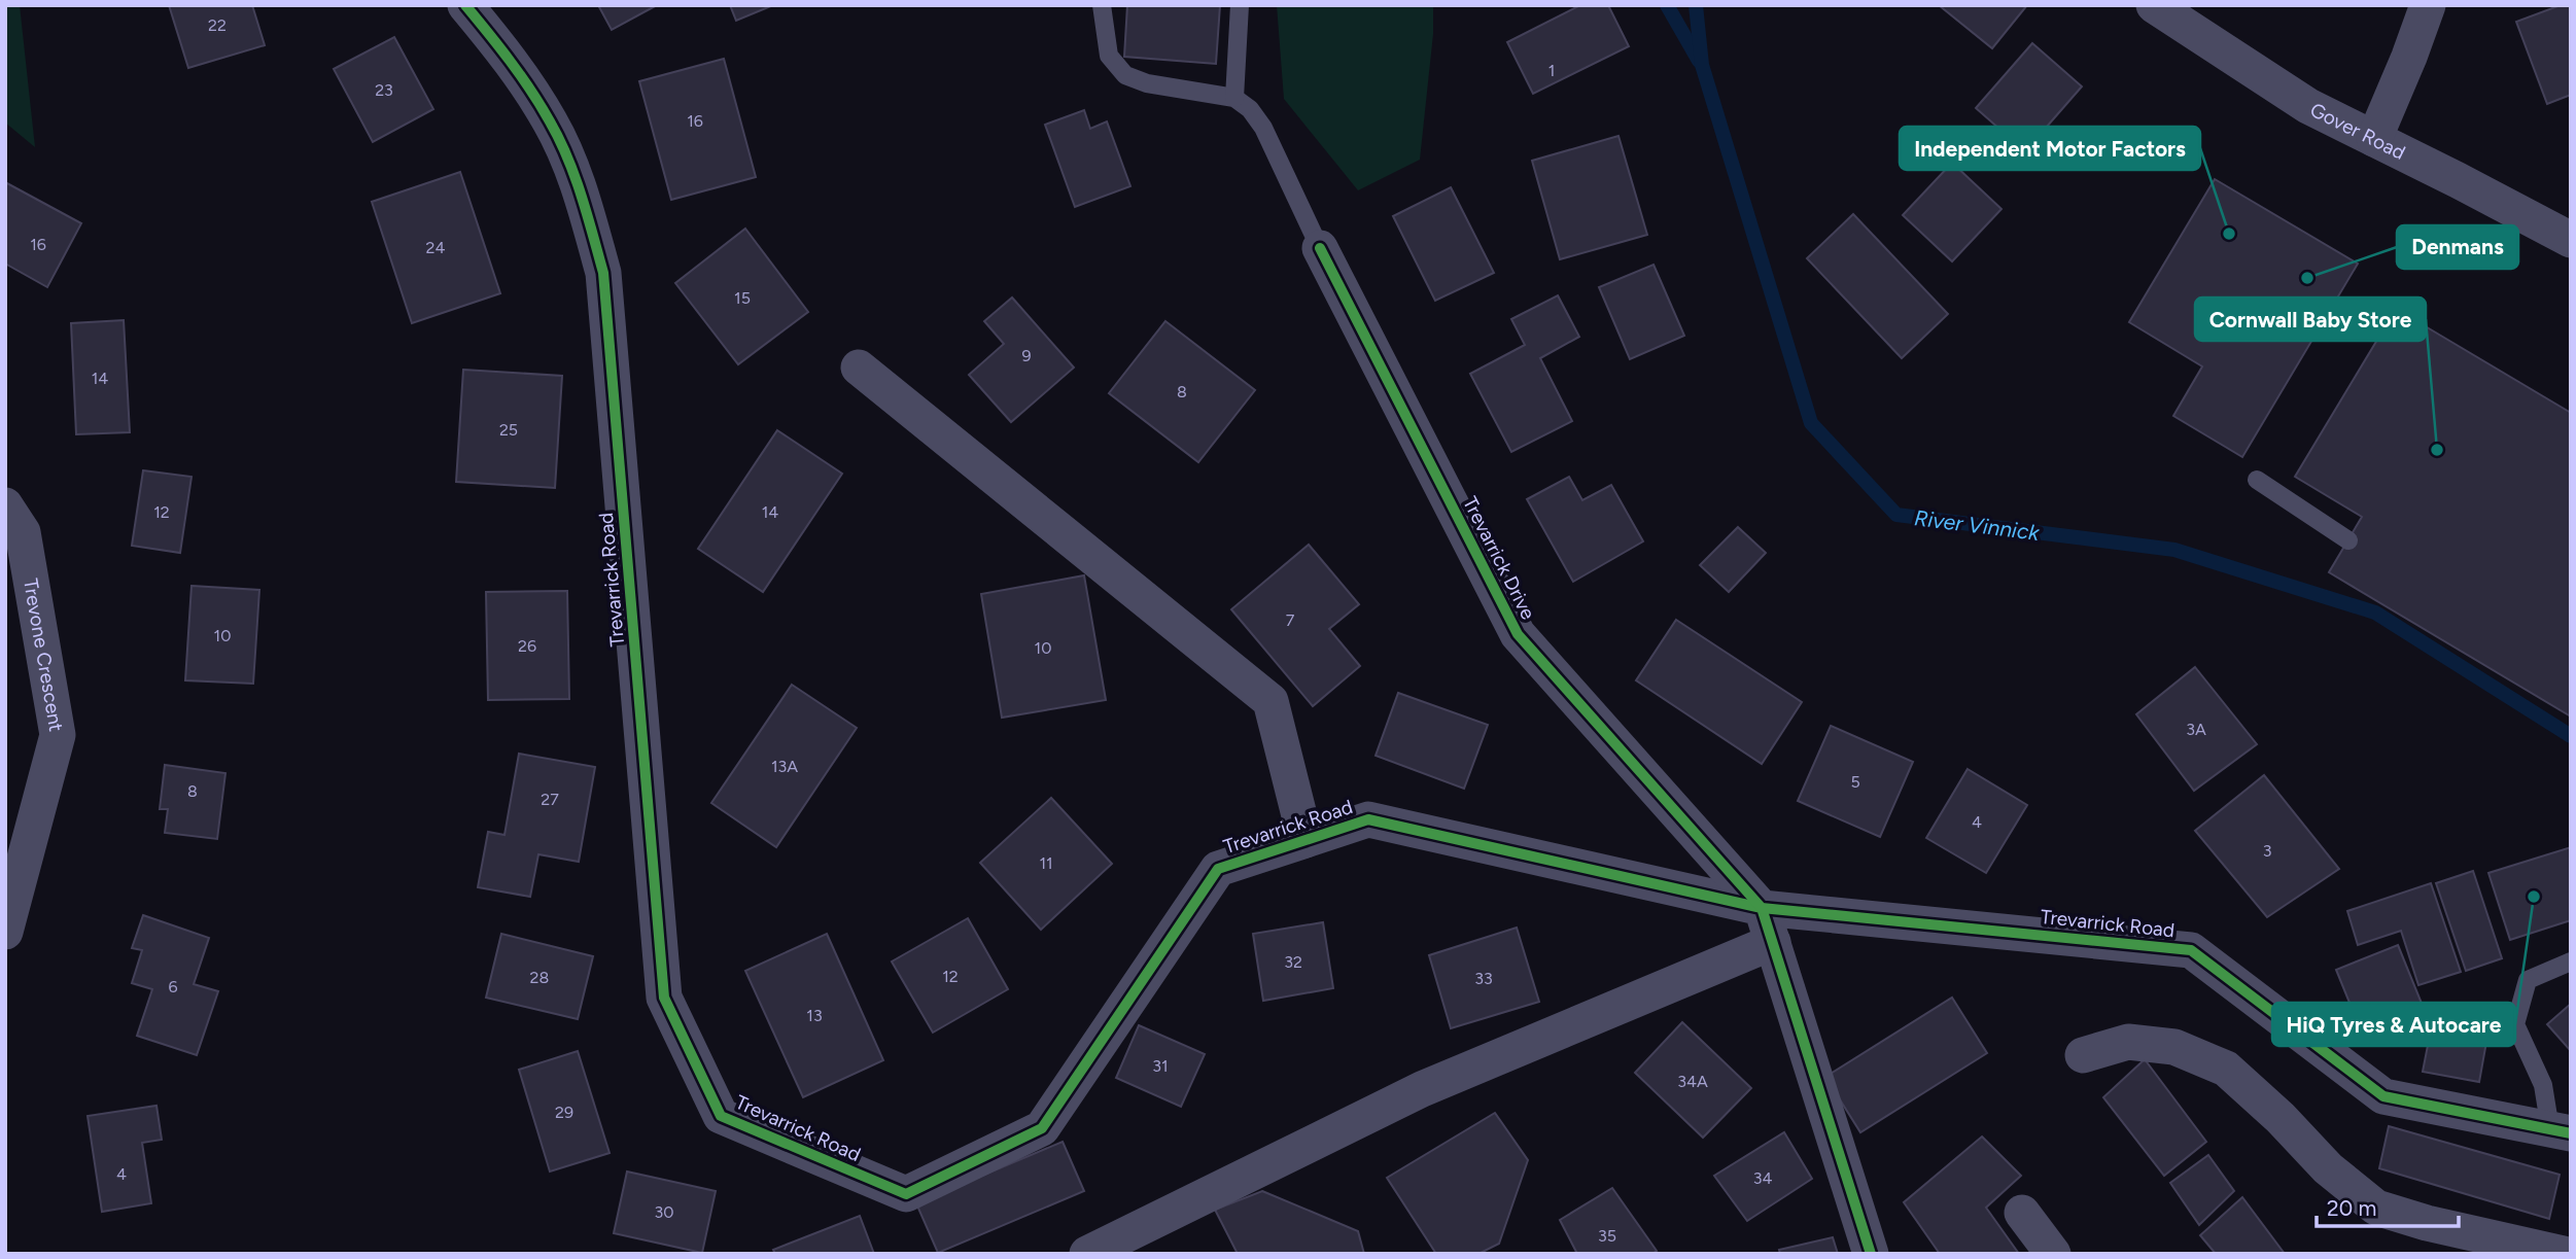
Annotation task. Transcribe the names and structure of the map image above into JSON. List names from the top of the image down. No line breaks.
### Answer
{"streets":{"street":["Gover Road","Trevarrick Drive","Trevarrick Road","Trevone Crescent"]},"crossings":[["Trevarrick Drive","Trevarrick Road"]],"water":["River Vinnick"],"places":["Independent Motor Factors","Denmans","Cornwall Baby Store","HiQ Tyres & Autocare"],"house_numbers":["22","1","23","16","16","24","15","9","14","8","25","12","14","7","10","26","10","3A","13A","5","8","27","4","3","11","32","12","28","33","6","13","31","34A","29","4","34","30","35"],"scale_bar":"20 m"}
